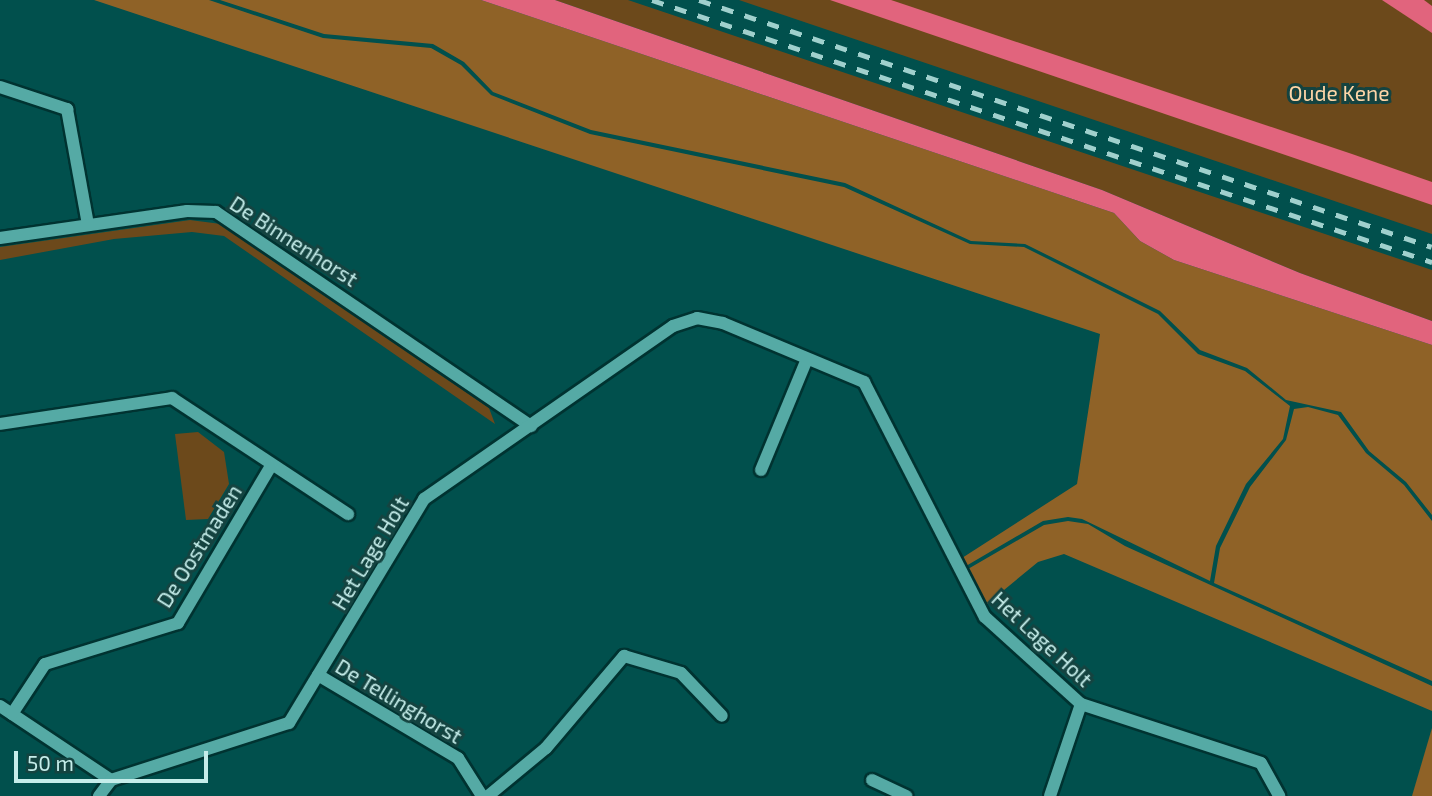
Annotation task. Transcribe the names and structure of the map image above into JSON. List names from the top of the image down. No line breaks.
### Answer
{"streets":{"street":["De Binnenhorst","De Oostmaden","Het Lage Holt","De Tellinghorst"]},"crossings":[["De Binnenhorst","Het Lage Holt"],["Het Lage Holt","De Tellinghorst"]],"parks":["Oude Kene"],"scale_bar":"50 m"}
